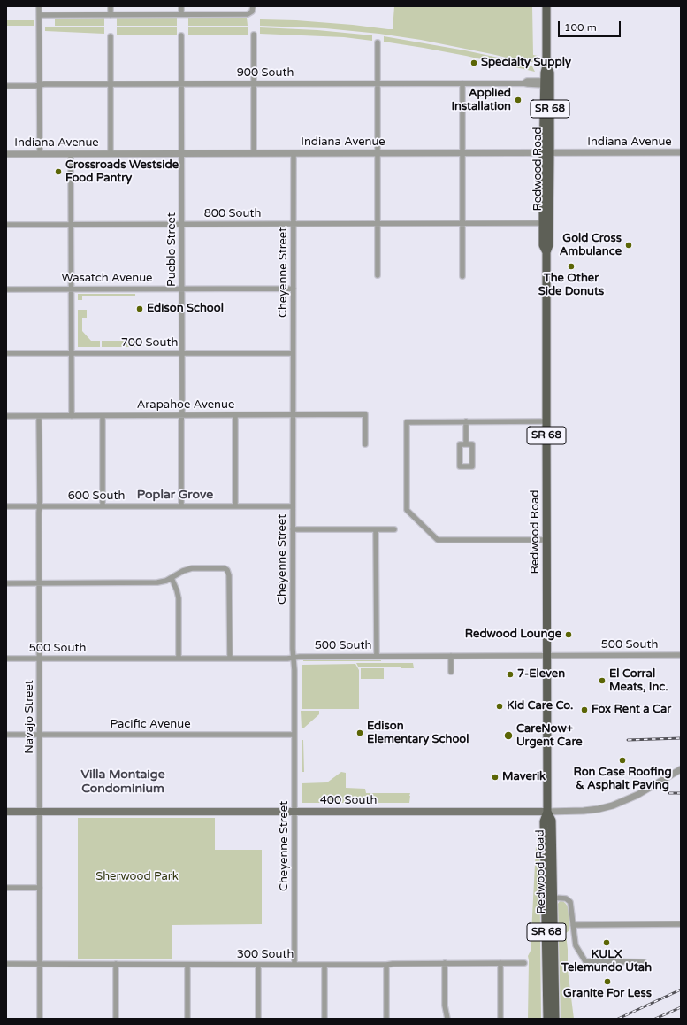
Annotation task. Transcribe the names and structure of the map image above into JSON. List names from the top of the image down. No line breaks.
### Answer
{"streets":{"main road":["SR 68","Redwood Road","400 South"],"street":["900 South","Indiana Avenue","800 South","Pueblo Street","Cheyenne Street","Wasatch Avenue","700 South","Arapahoe Avenue","600 South","500 South","Navajo Street","Pacific Avenue","300 South"]},"crossings":[["900 South","Redwood Road"],["900 South","Pueblo Street"],["Indiana Avenue","Redwood Road"],["Indiana Avenue","Pueblo Street"],["Indiana Avenue","Cheyenne Street"],["Redwood Road","800 South"],["Redwood Road","500 South"],["Redwood Road","400 South"],["800 South","Pueblo Street"],["800 South","Cheyenne Street"],["Pueblo Street","Wasatch Avenue"],["Pueblo Street","700 South"],["Pueblo Street","Arapahoe Avenue"],["Pueblo Street","600 South"],["Cheyenne Street","Wasatch Avenue"],["Cheyenne Street","700 South"],["Cheyenne Street","Arapahoe Avenue"],["Cheyenne Street","600 South"],["Cheyenne Street","500 South"],["Cheyenne Street","Pacific Avenue"],["Cheyenne Street","400 South"],["Cheyenne Street","300 South"],["Arapahoe Avenue","Navajo Street"],["600 South","Navajo Street"],["500 South","Navajo Street"],["Navajo Street","Pacific Avenue"],["Navajo Street","400 South"],["Navajo Street","300 South"]],"districts":["Poplar Grove","Villa Montaige Condominium"],"parks":["Sherwood Park"],"places":["Specialty Supply","Applied Installation","Crossroads Westside Food Pantry","Gold Cross Ambulance","The Other Side Donuts","Edison School","Redwood Lounge","7-Eleven","El Corral Meats, Inc.","Kid Care Co.","Fox Rent a Car","Edison Elementary School","CareNow+ Urgent Care","Ron Case Roofing & Asphalt Paving","Maverik","KULX Telemundo Utah","Granite For Less"],"scale_bar":"100 m"}
